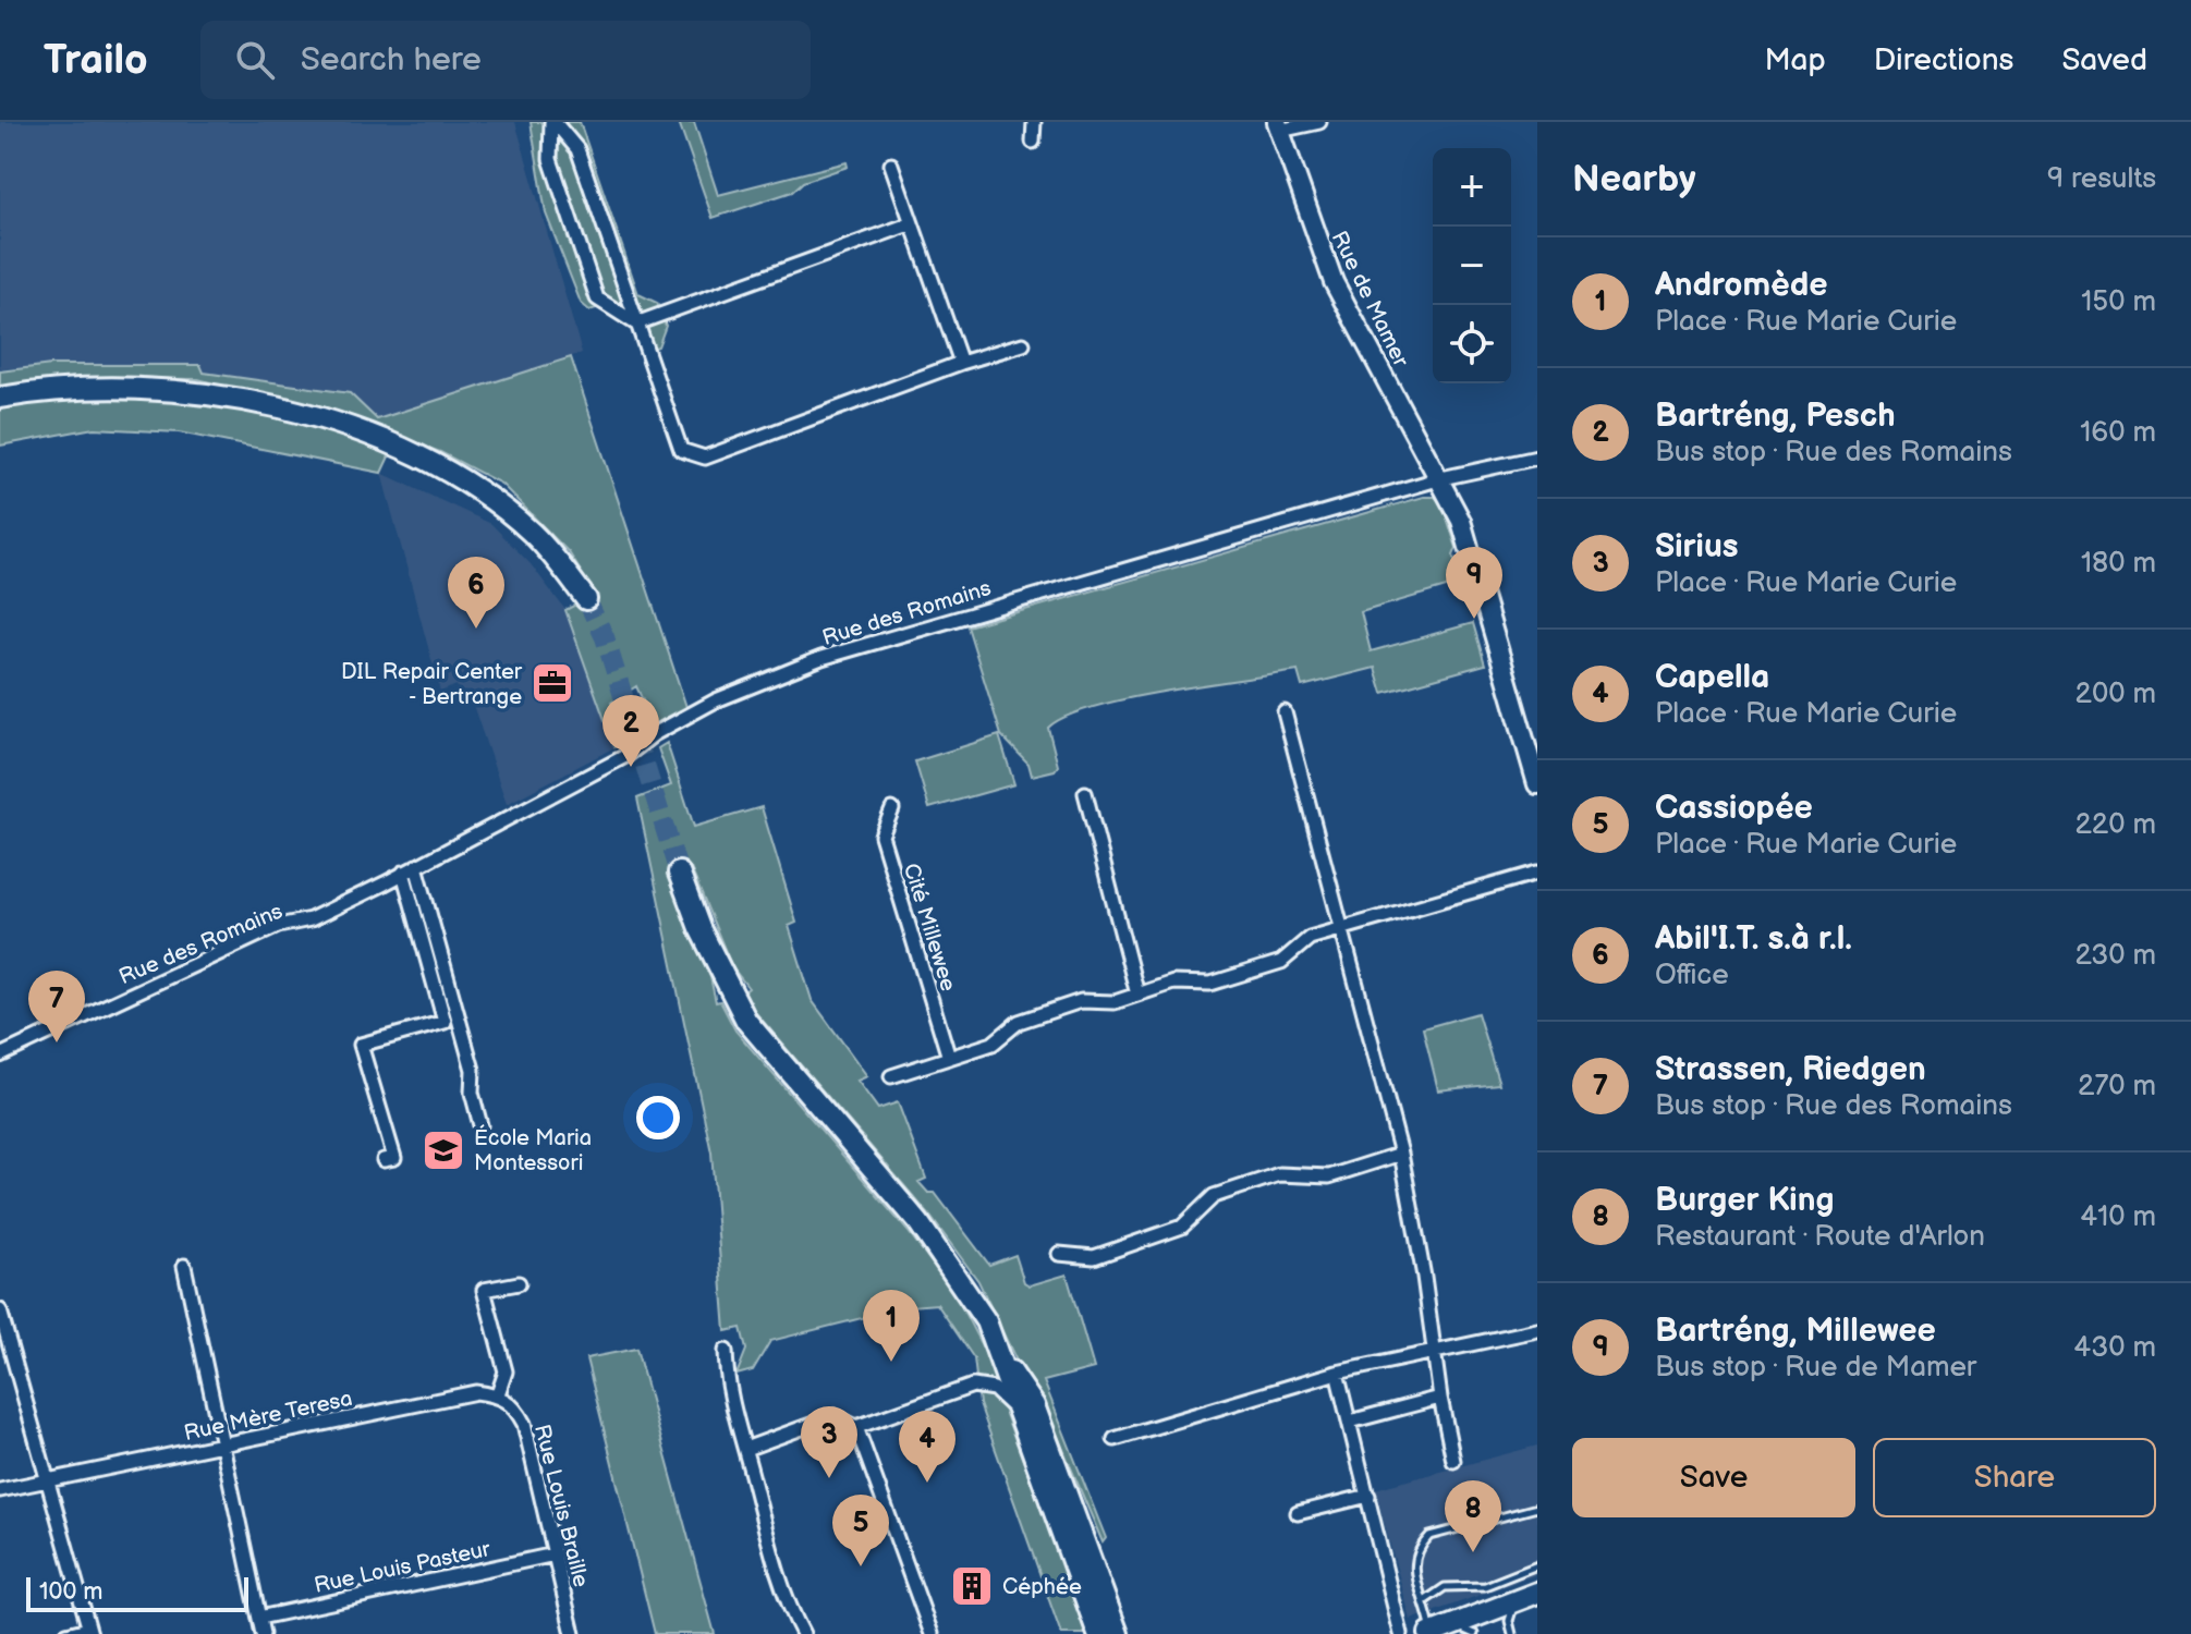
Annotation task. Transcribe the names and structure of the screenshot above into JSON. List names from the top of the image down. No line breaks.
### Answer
{"streets":{"street":["Rue de Mamer","Rue des Romains","Cité Millewee","Rue Mère Teresa","Rue Louis Braille","Rue Louis Pasteur"]},"crossings":[["Rue de Mamer","Rue des Romains"],["Rue Mère Teresa","Rue Louis Braille"],["Rue Louis Braille","Rue Louis Pasteur"]],"places":{"office":["DIL Repair Center - Bertrange"],"school or university":["École Maria Montessori"],"building":["Céphée"]},"scale_bar":"100 m","page":{"header":"Trailo","search":"Search here","nav":["Map","Directions","Saved"],"heading":["Nearby","9 results"],"map_buttons":["+","−"],"list":[{"mark":"1","name":"Andromède","note":"Place · Rue Marie Curie","value":"150 m"},{"mark":"2","name":"Bartréng, Pesch","note":"Bus stop · Rue des Romains","value":"160 m"},{"mark":"3","name":"Sirius","note":"Place · Rue Marie Curie","value":"180 m"},{"mark":"4","name":"Capella","note":"Place · Rue Marie Curie","value":"200 m"},{"mark":"5","name":"Cassiopée","note":"Place · Rue Marie Curie","value":"220 m"},{"mark":"6","name":"Abil'I.T. s.à r.l.","note":"Office","value":"230 m"},{"mark":"7","name":"Strassen, Riedgen","note":"Bus stop · Rue des Romains","value":"270 m"},{"mark":"8","name":"Burger King","note":"Restaurant · Route d'Arlon","value":"410 m"},{"mark":"9","name":"Bartréng, Millewee","note":"Bus stop · Rue de Mamer","value":"430 m"}],"pins":["9","6","2","7","1","3","4","8","5"],"buttons":["Save","Share"],"scale":"100 m"}}
